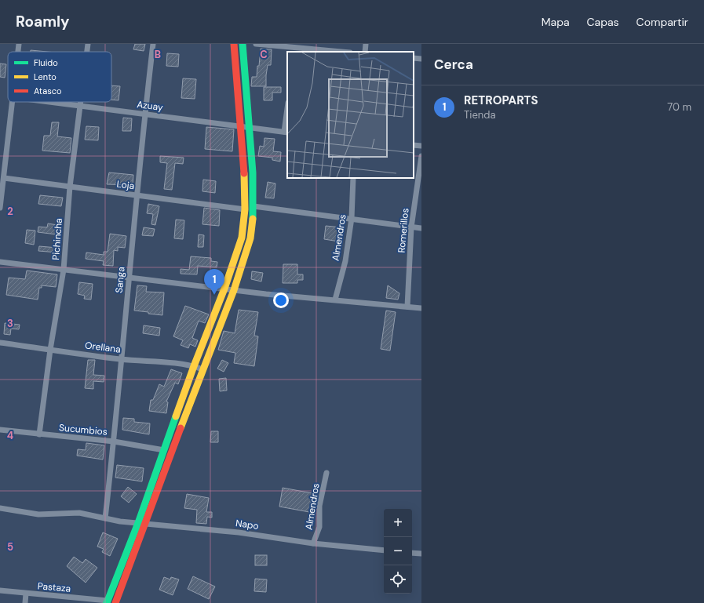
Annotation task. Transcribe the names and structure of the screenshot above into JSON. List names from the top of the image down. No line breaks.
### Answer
{"streets":{"street":["Azuay","Loja","Romerillos","Almendros","Pichincha","Sanga","Orellana","Sucumbios","Napo","Pastaza"]},"crossings":[["Azuay","Pichincha"],["Azuay","Sanga"],["Loja","Pichincha"],["Loja","Sanga"],["Almendros","Napo"],["Pichincha","Orellana"],["Pichincha","Sucumbios"],["Sanga","Orellana"],["Sanga","Sucumbios"],["Sanga","Napo"]],"legend":["Fluido","Lento","Atasco"],"page":{"header":"Roamly","nav":["Mapa","Capas","Compartir"],"heading":"Cerca","list":[{"mark":"1","name":"RETROPARTS","note":"Tienda","value":"70 m"}],"pins":"1","map_buttons":["+","−"]},"grid":{"columns":["B","C"],"rows":["2","3","4","5"]}}
